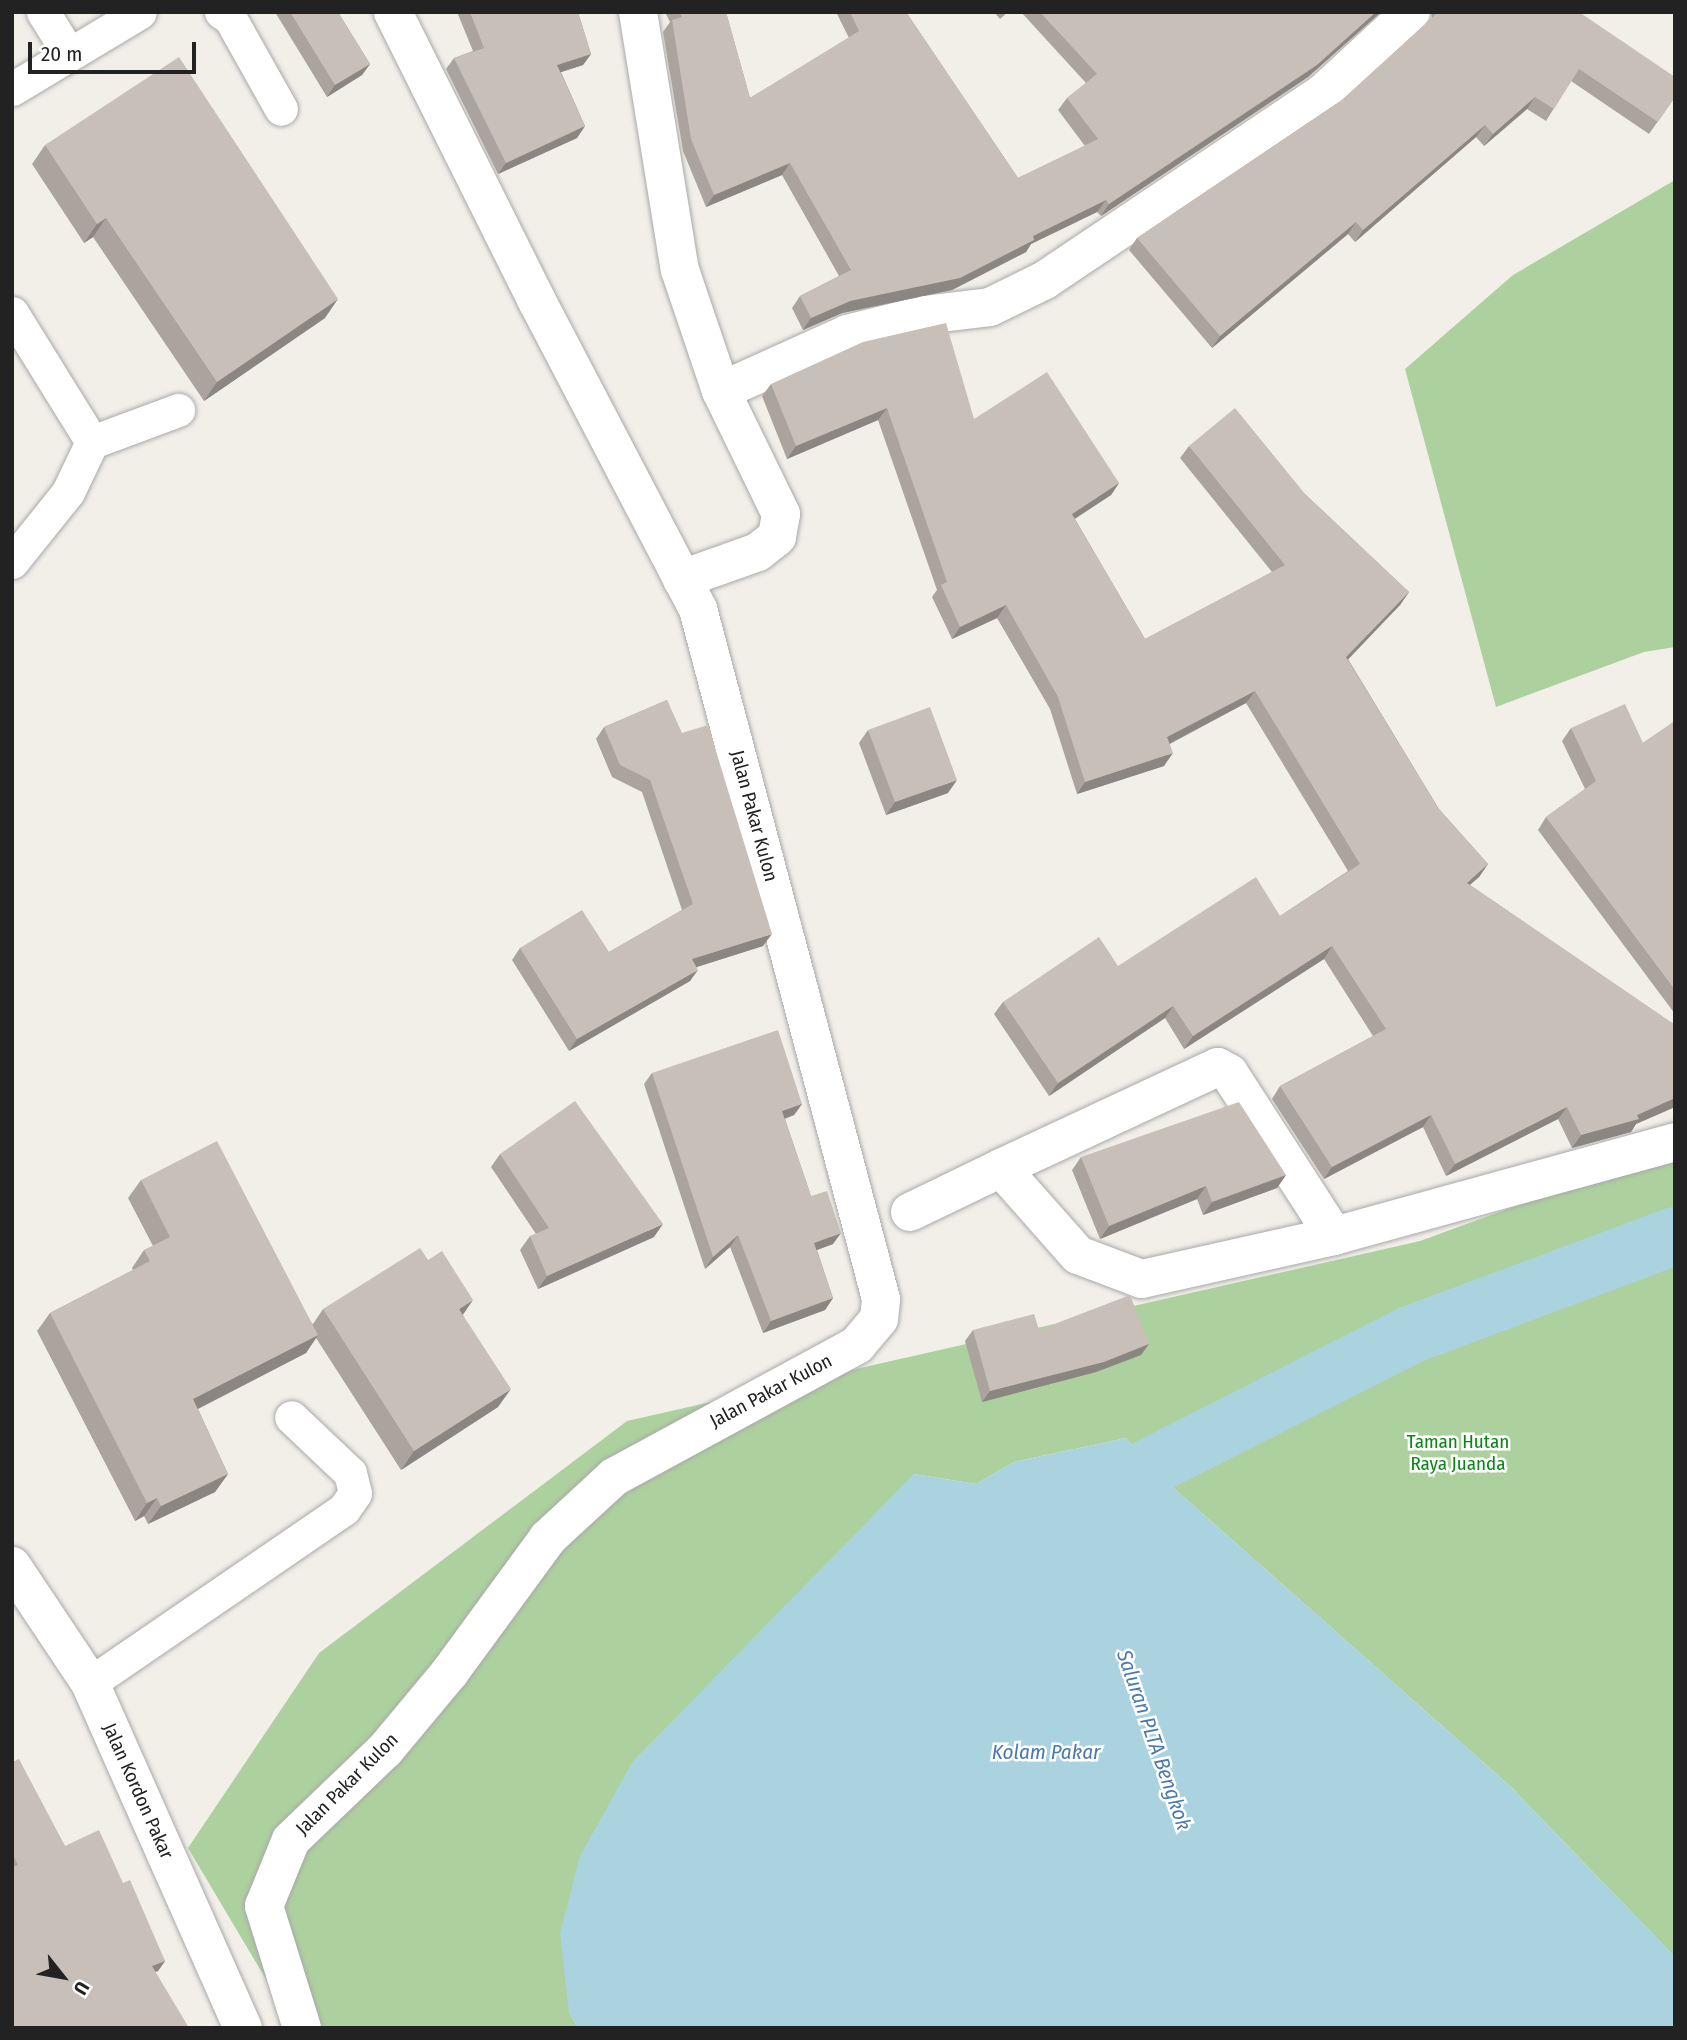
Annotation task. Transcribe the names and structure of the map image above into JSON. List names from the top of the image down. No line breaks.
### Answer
{"streets":{"street":["Jalan Pakar Kulon","Jalan Kordon Pakar"]},"water":["Saluran PLTA Bengkok","Kolam Pakar"],"parks":["Taman Hutan Raya Juanda"],"scale_bar":"20 m","north":"bottom right"}
